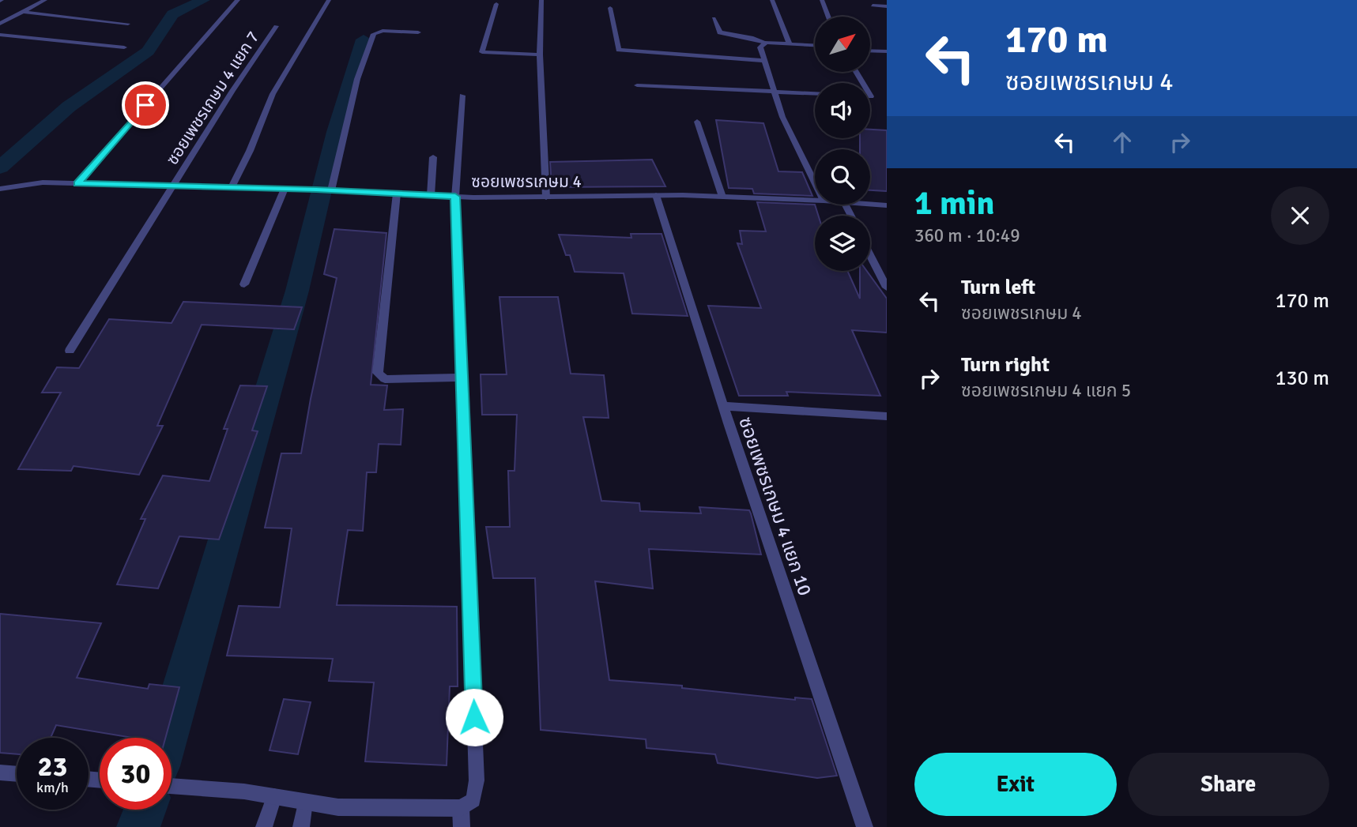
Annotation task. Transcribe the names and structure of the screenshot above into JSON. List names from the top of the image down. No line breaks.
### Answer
{"streets":{"street":["ซอยเพชรเกษม 4 แยก 7","ซอยเพชรเกษม 4","ซอยเพชรเกษม 4 แยก 10"]},"crossings":[["ซอยเพชรเกษม 4 แยก 7","ซอยเพชรเกษม 4"],["ซอยเพชรเกษม 4","ซอยเพชรเกษม 4 แยก 10"]],"north":"top right","page":{"turn":["170 m","ซอยเพชรเกษม 4"],"heading":["1 min","360 m · 10:49"],"list":[{"name":"Turn left","note":"ซอยเพชรเกษม 4","value":"170 m"},{"name":"Turn right","note":"ซอยเพชรเกษม 4 แยก 5","value":"130 m"}],"speed":"23 km/h","limit":"30","buttons":["Exit","Share"]}}
